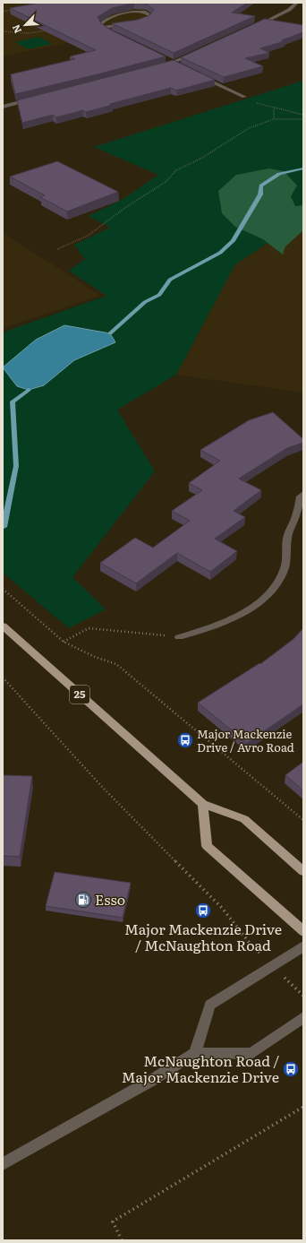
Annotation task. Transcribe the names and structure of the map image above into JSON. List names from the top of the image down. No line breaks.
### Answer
{"streets":{"main road":["25"]},"places":{"bus stop":["Major Mackenzie Drive / Avro Road","Major Mackenzie Drive / McNaughton Road","McNaughton Road / Major Mackenzie Drive"],"fuel station":["Esso"]},"north":"bottom left"}
